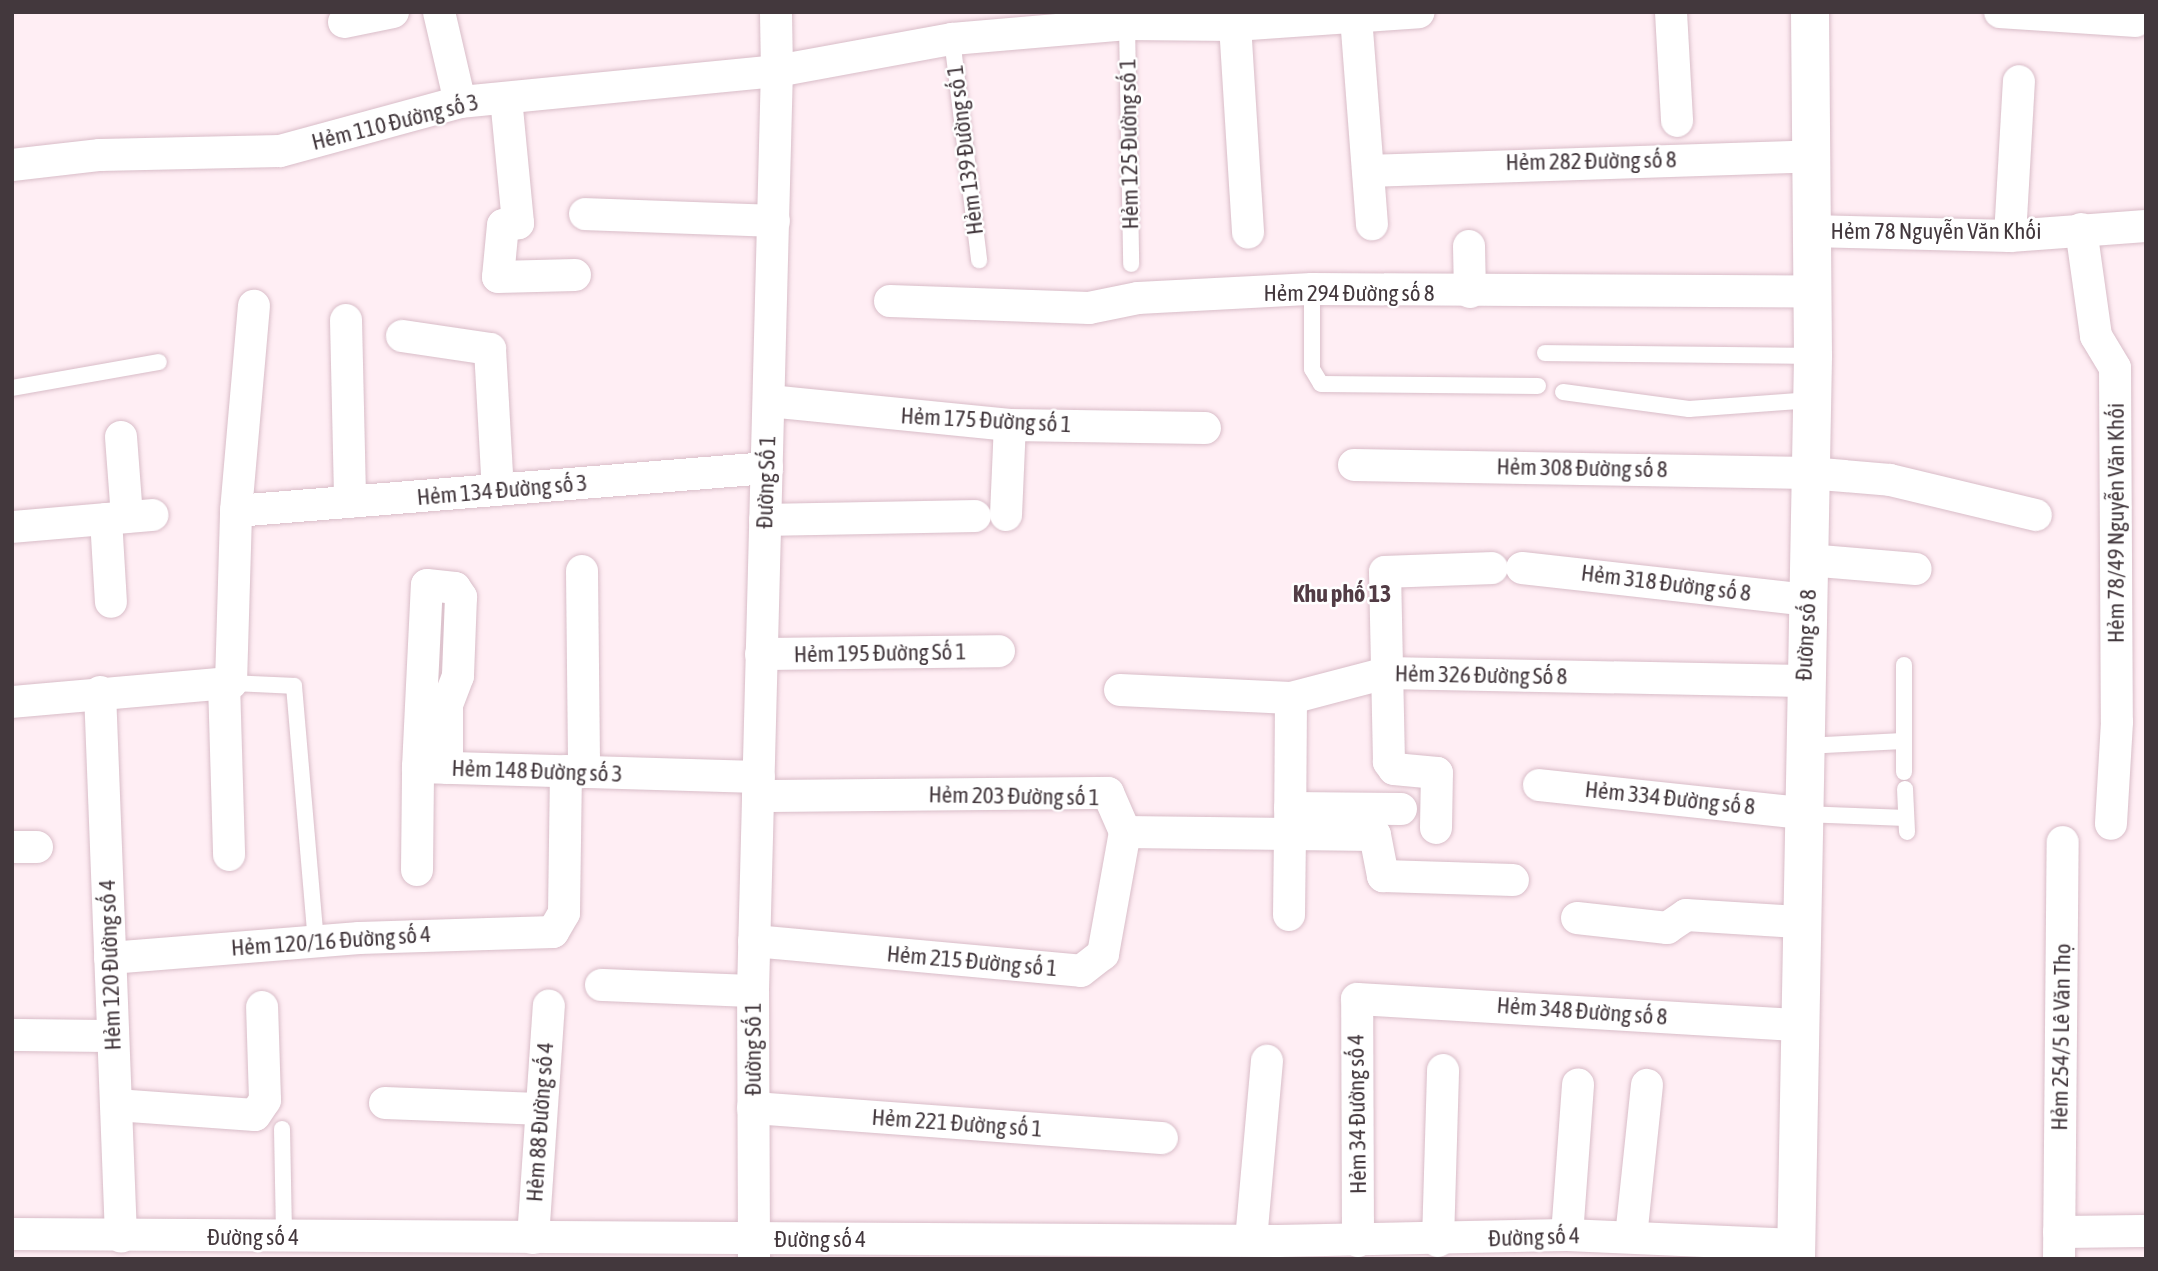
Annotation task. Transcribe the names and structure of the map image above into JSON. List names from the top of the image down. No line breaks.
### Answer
{"streets":{"street":["Hẻm 110 Đường số 3","Hẻm 282 Đường số 8","Hẻm 78 Nguyễn Văn Khối","Hẻm 294 Đường số 8","Hẻm 175 Đường số 1","Hẻm 308 Đường số 8","Đường Số 1","Hẻm 134 Đường số 3","Hẻm 78/49 Nguyễn Văn Khối","Hẻm 318 Đường số 8","Đường số 8","Hẻm 195 Đường Số 1","Hẻm 326 Đường Số 8","Hẻm 148 Đường số 3","Hẻm 203 Đường số 1","Hẻm 334 Đường số 8","Hẻm 120/16 Đường số 4","Hẻm 215 Đường số 1","Hẻm 120 Đường số 4","Hẻm 348 Đường số 8","Hẻm 254/5 Lê Văn Thọ","Hẻm 34 Đường số 4","Hẻm 88 Đường số 4","Hẻm 221 Đường số 1","Đường số 4"],"lane":["Hẻm 125 Đường số 1","Hẻm 139 Đường số 1"]},"crossings":[["Hẻm 110 Đường số 3","Đường Số 1"],["Hẻm 282 Đường số 8","Đường số 8"],["Hẻm 78 Nguyễn Văn Khối","Hẻm 78/49 Nguyễn Văn Khối"],["Hẻm 78 Nguyễn Văn Khối","Đường số 8"],["Hẻm 294 Đường số 8","Đường số 8"],["Hẻm 175 Đường số 1","Đường Số 1"],["Hẻm 308 Đường số 8","Đường số 8"],["Đường Số 1","Hẻm 134 Đường số 3"],["Đường Số 1","Hẻm 195 Đường Số 1"],["Đường Số 1","Hẻm 148 Đường số 3"],["Đường Số 1","Hẻm 203 Đường số 1"],["Đường Số 1","Hẻm 215 Đường số 1"],["Đường Số 1","Hẻm 221 Đường số 1"],["Đường Số 1","Đường số 4"],["Hẻm 318 Đường số 8","Đường số 8"],["Hẻm 318 Đường số 8","Hẻm 326 Đường Số 8"],["Đường số 8","Hẻm 326 Đường Số 8"],["Đường số 8","Hẻm 334 Đường số 8"],["Đường số 8","Hẻm 348 Đường số 8"],["Đường số 8","Đường số 4"],["Hẻm 148 Đường số 3","Hẻm 203 Đường số 1"],["Hẻm 148 Đường số 3","Hẻm 120/16 Đường số 4"],["Hẻm 203 Đường số 1","Hẻm 215 Đường số 1"],["Hẻm 120/16 Đường số 4","Hẻm 120 Đường số 4"],["Hẻm 120 Đường số 4","Đường số 4"],["Hẻm 348 Đường số 8","Hẻm 34 Đường số 4"],["Hẻm 34 Đường số 4","Đường số 4"],["Hẻm 88 Đường số 4","Đường số 4"]],"districts":["Khu phố 13"]}
